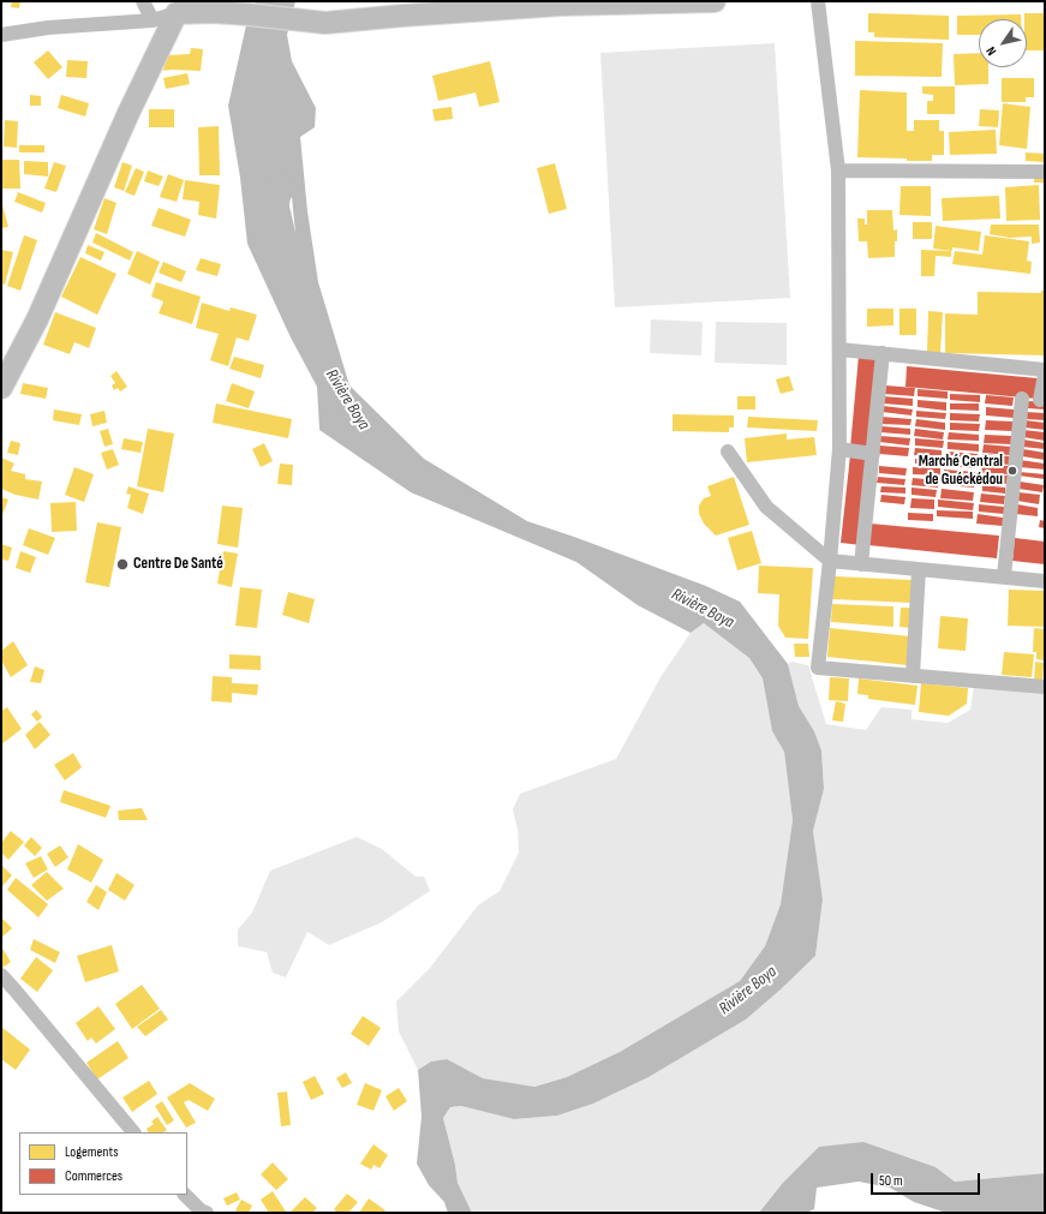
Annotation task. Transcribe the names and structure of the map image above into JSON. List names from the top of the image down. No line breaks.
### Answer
{"water":["Rivière Boya"],"places":["Marché Central de Guéckédou","Centre De Santé"],"legend":["Logements","Commerces"],"scale_bar":"50 m","north":"bottom left"}
